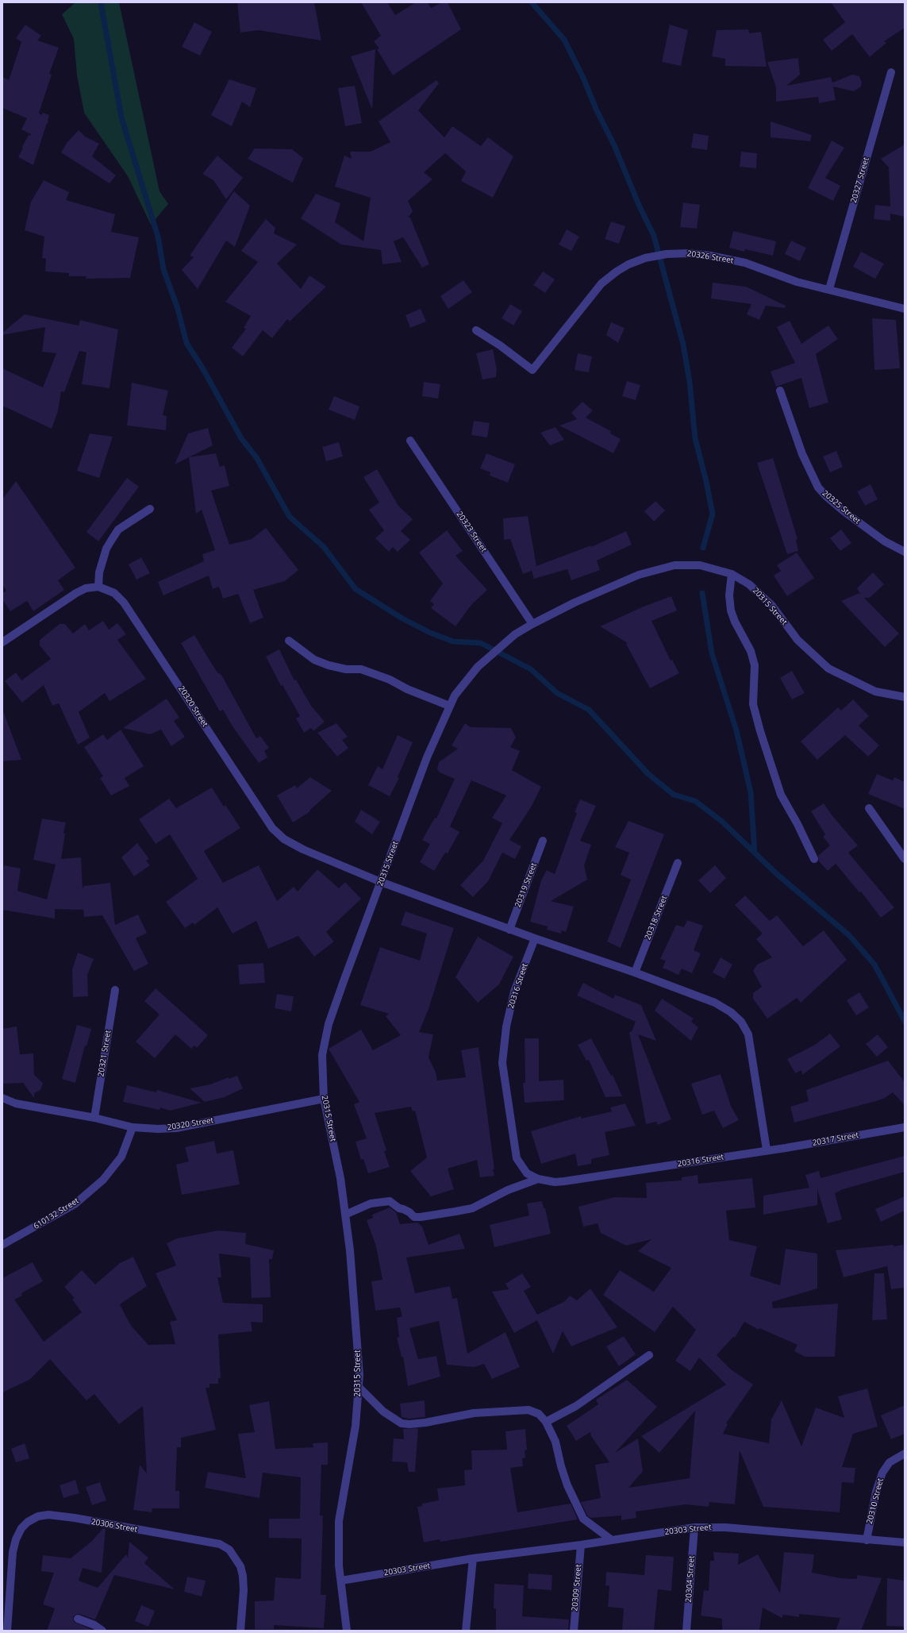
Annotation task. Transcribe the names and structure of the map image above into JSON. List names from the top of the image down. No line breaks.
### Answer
{"streets":{"street":["20327 Street","20326 Street","20325 Street","20323 Street","20315 Street","20320 Street","20319 Street","20318 Street","20316 Street","20321 Street","20317 Street","610132 Street","20310 Street","20306 Street","20303 Street","20304 Street","20309 Street"]},"crossings":[["20327 Street","20326 Street"],["20323 Street","20315 Street"],["20315 Street","20320 Street"],["20315 Street","20303 Street"],["20320 Street","20321 Street"],["20320 Street","610132 Street"],["20316 Street","20317 Street"],["20310 Street","20303 Street"],["20303 Street","20304 Street"],["20303 Street","20309 Street"]]}
